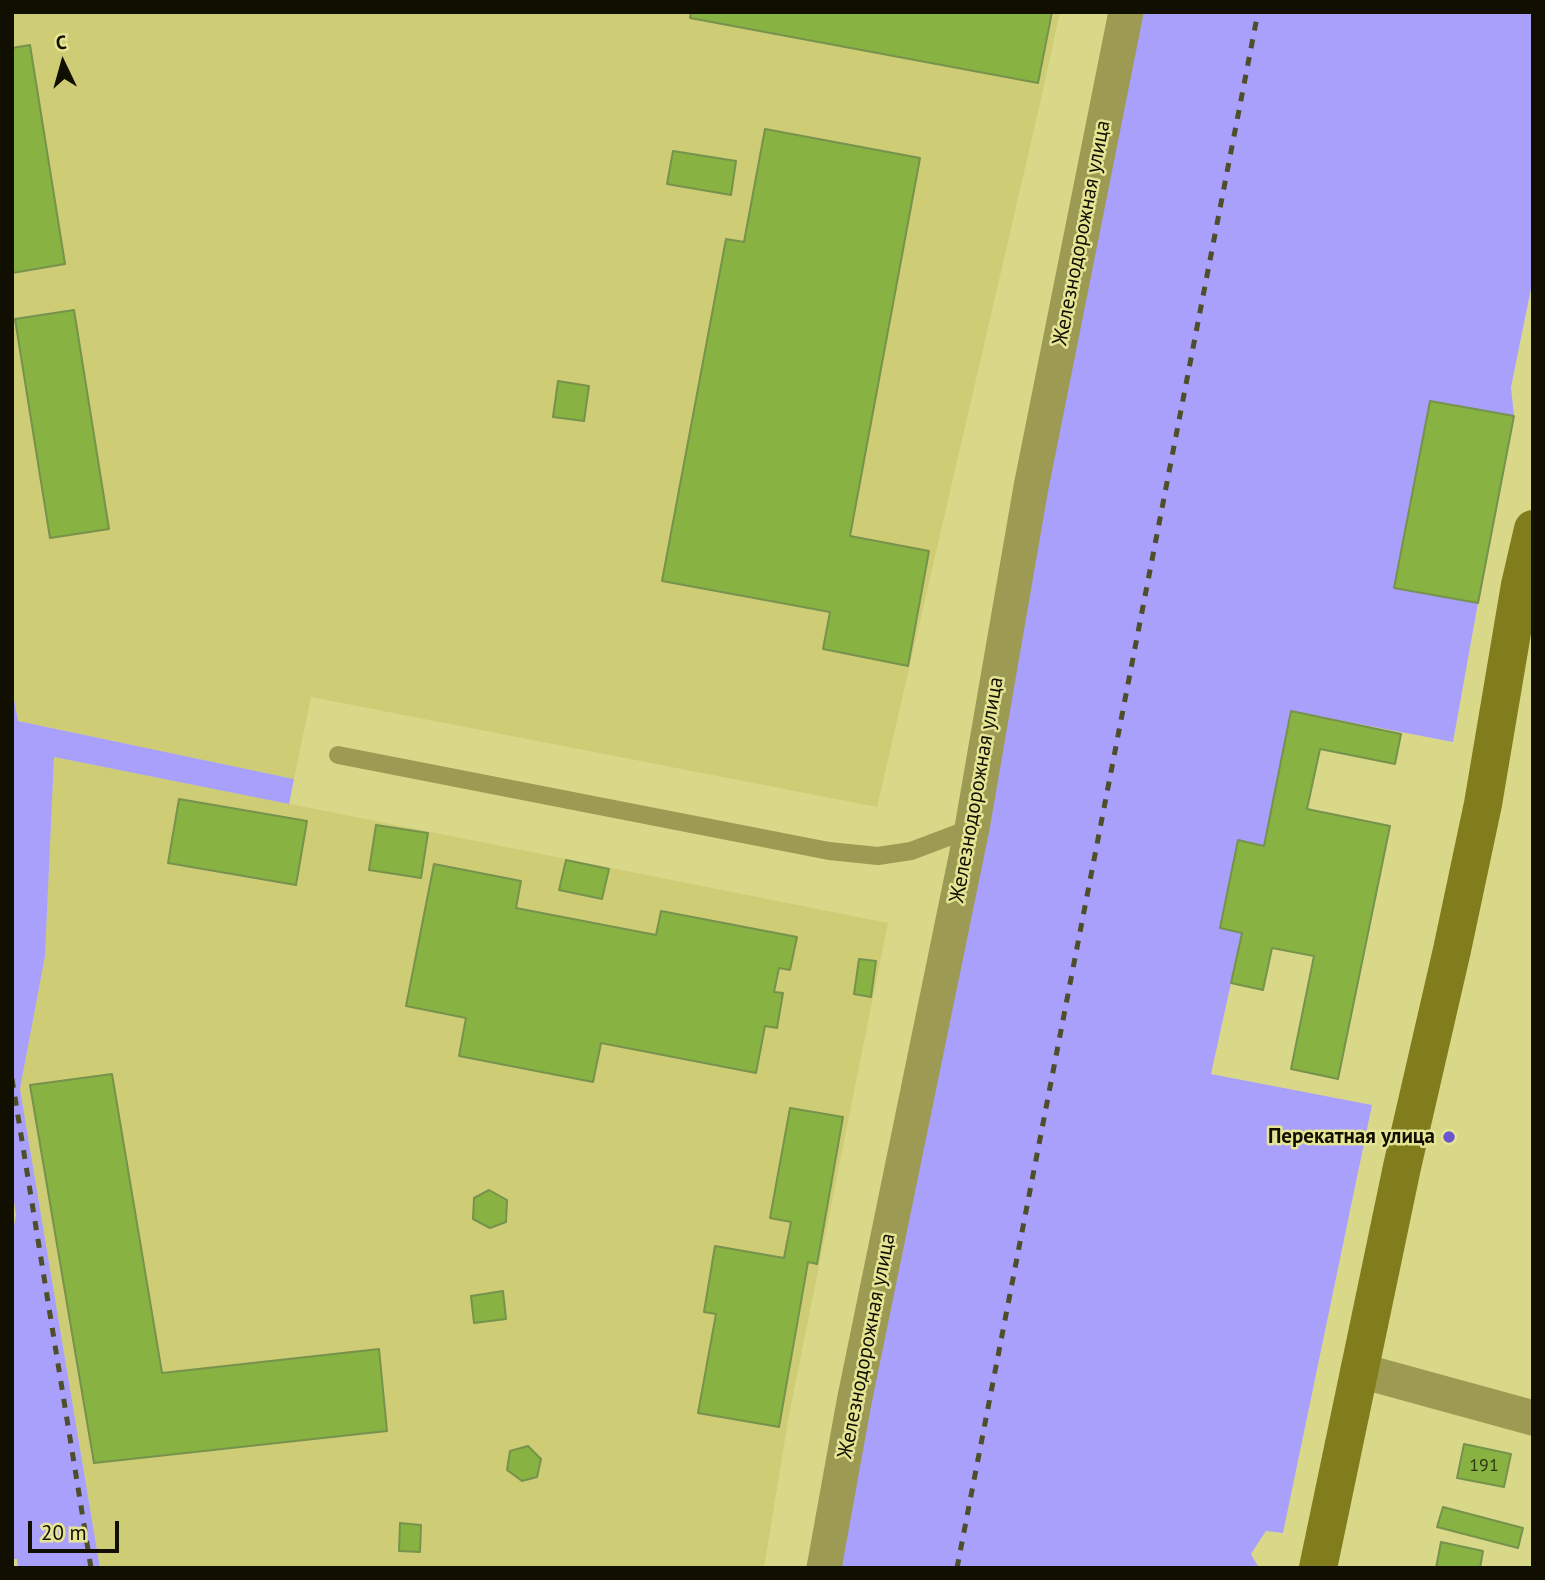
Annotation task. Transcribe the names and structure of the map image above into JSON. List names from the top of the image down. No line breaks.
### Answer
{"streets":{"street":["Железнодорожная улица"]},"places":["Перекатная улица"],"house_numbers":["191"],"scale_bar":"20 m","north":"top"}
